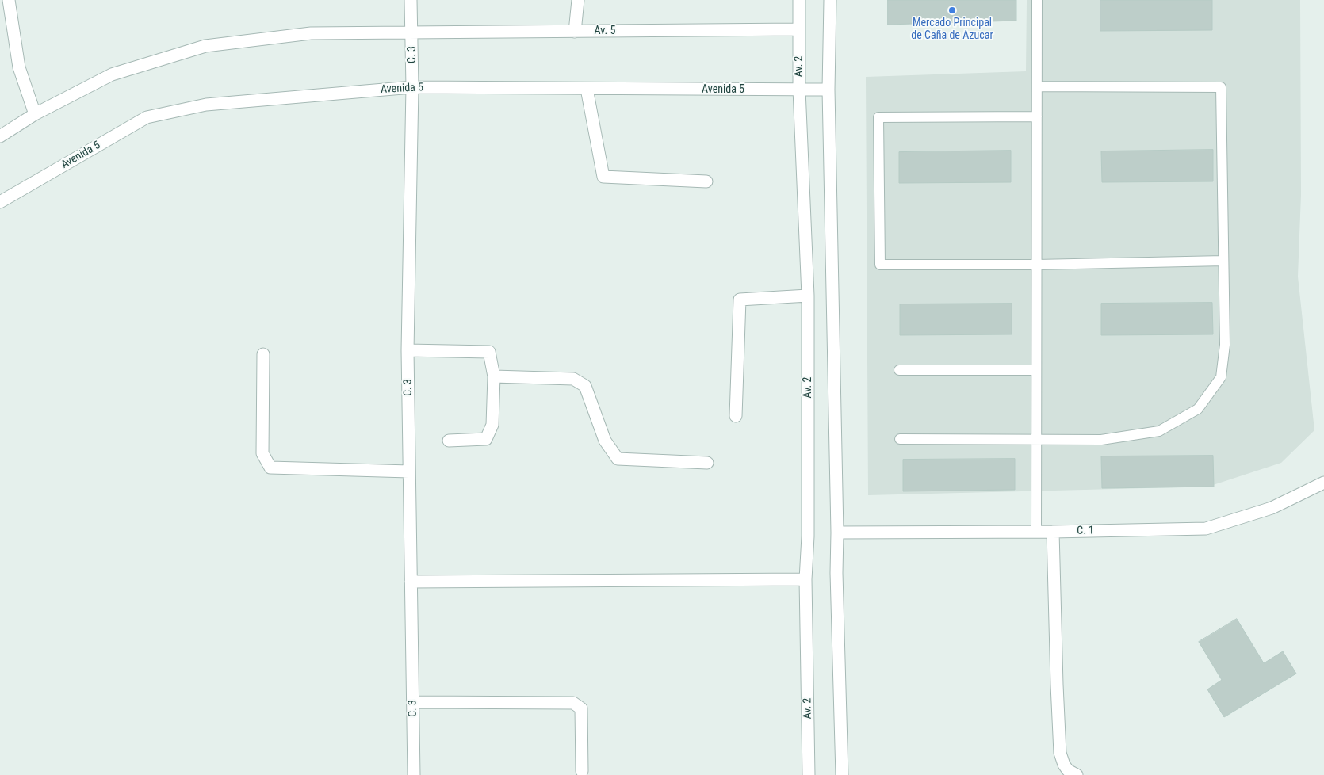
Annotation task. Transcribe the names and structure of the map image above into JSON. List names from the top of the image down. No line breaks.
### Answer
{"streets":{"street":["Av. 5","C. 3","Av. 2","Avenida 5","C. 1"]},"crossings":[["Av. 5","C. 3"],["Av. 5","Av. 2"],["C. 3","Avenida 5"],["Av. 2","Avenida 5"]],"places":["Mercado Principal de Caña de Azucar"]}
